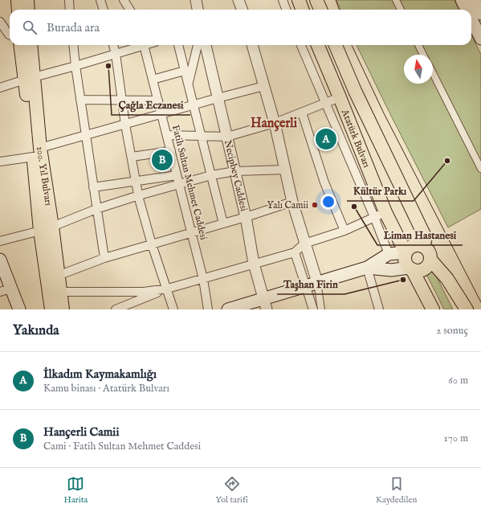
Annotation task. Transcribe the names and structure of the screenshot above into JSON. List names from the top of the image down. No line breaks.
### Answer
{"streets":{"main road":["Atatürk Bulvarı","100. Yıl Bulvarı"],"street":["Necipbey Caddesi","Fatih Sultan Mehmet Caddesi"]},"districts":["Hançerli"],"places":["Çağla Eczanesi","Kültür Parkı","Yalı Camii","Liman Hastanesi","Taşhan Firin"],"north":"top","page":{"search":"Burada ara","pins":["A","B"],"heading":["Yakında","2 sonuç"],"list":[{"mark":"A","name":"İlkadım Kaymakamlığı","note":"Kamu binası · Atatürk Bulvarı","value":"60 m"},{"mark":"B","name":"Hançerli Camii","note":"Cami · Fatih Sultan Mehmet Caddesi","value":"170 m"}],"nav":["Harita","Yol tarifi","Kaydedilen"]}}
